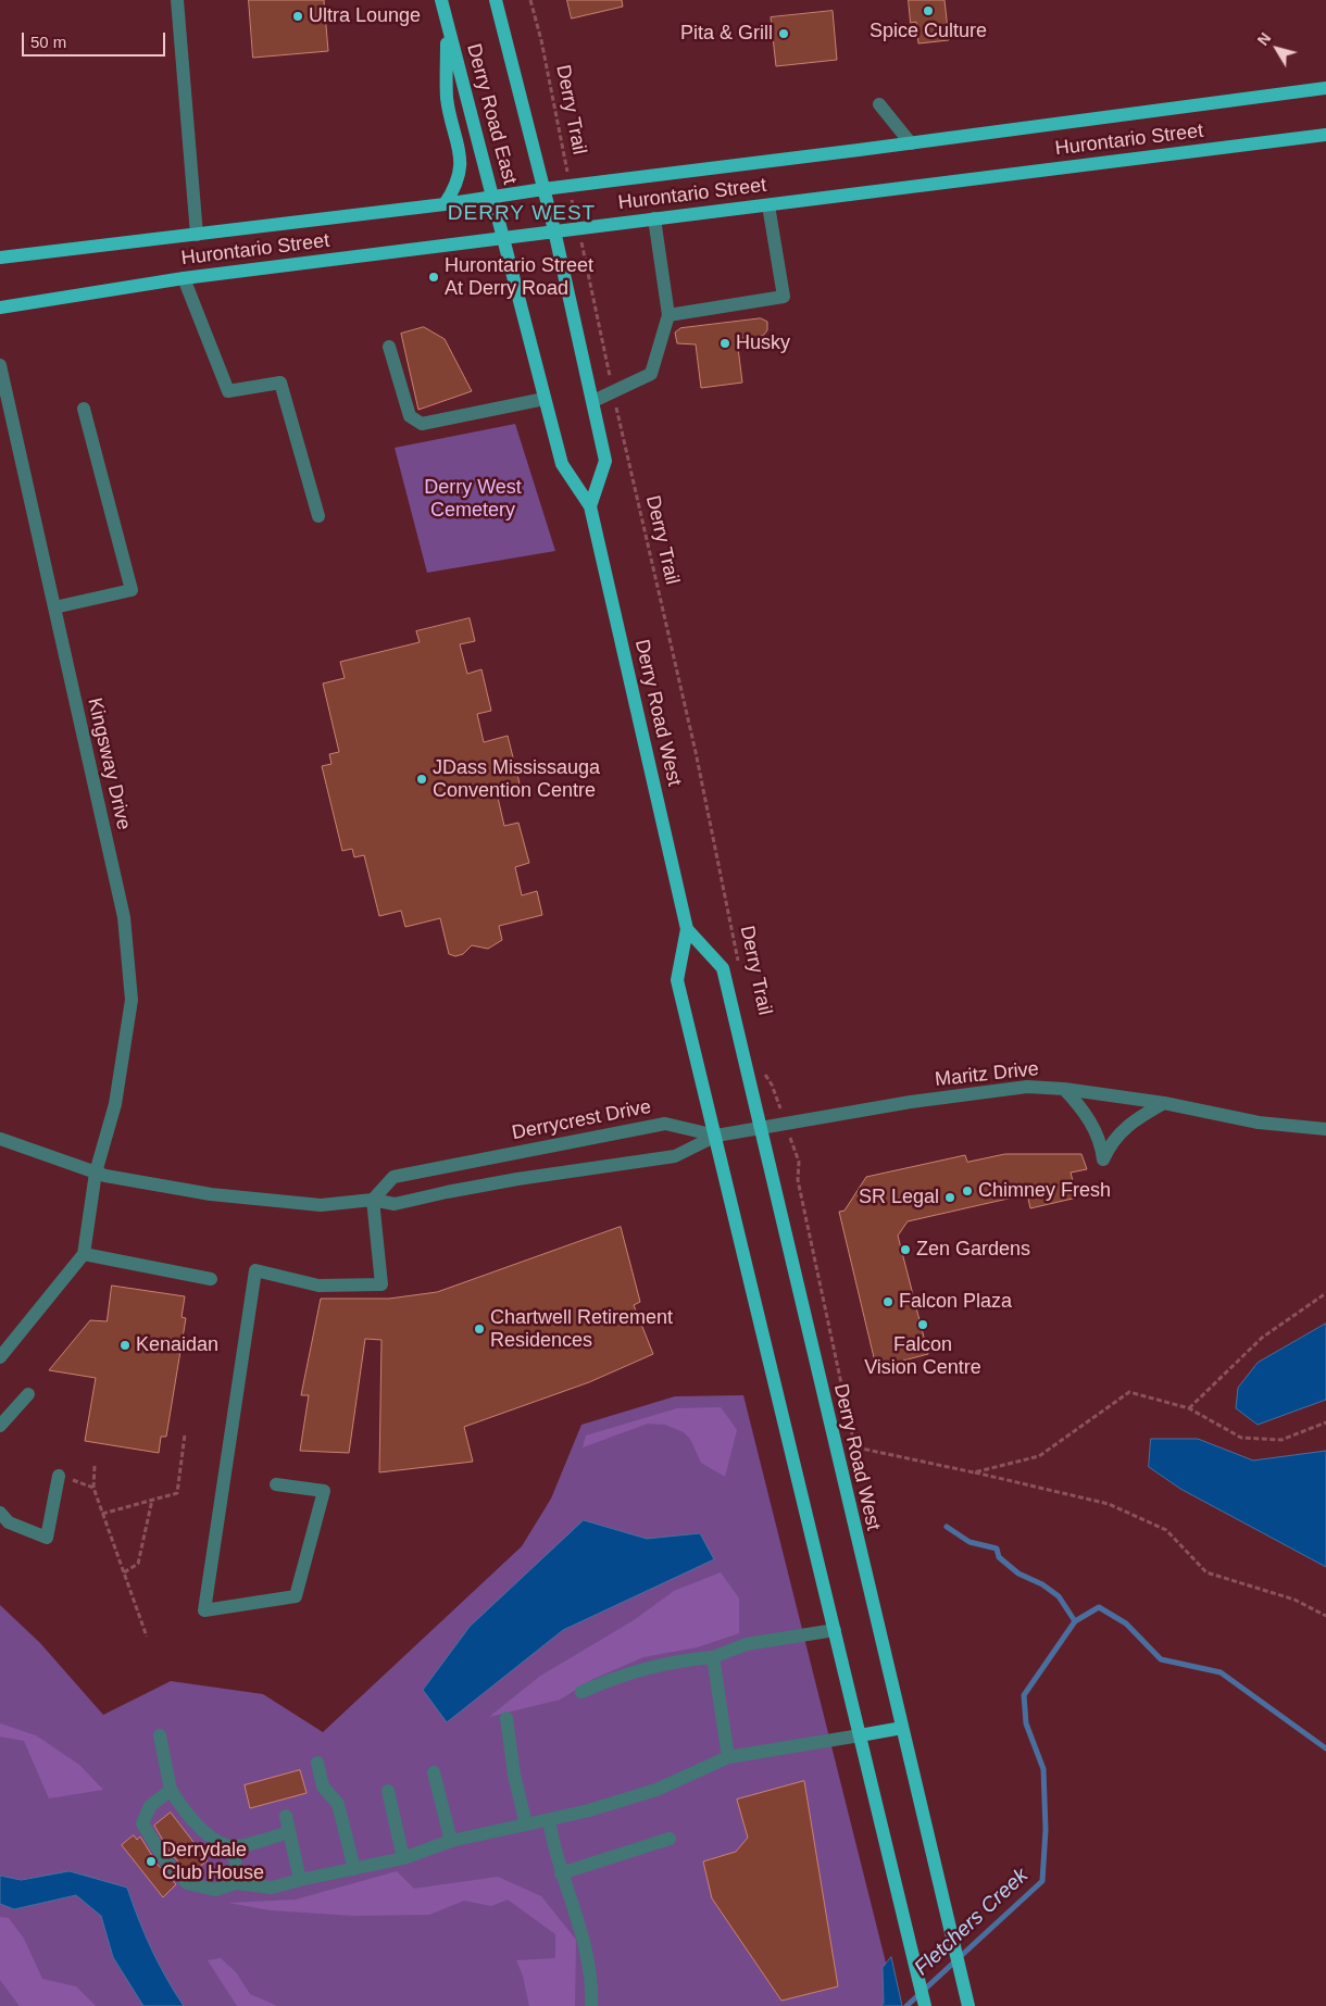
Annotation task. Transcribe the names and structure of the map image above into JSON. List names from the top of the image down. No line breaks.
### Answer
{"streets":{"main road":["Derry Road East","Hurontario Street","Derry Road West"],"street":["Kingsway Drive","Maritz Drive","Derrycrest Drive"],"path":["Derry Trail"]},"crossings":[["Derry Trail","Hurontario Street"],["Derry Road East","Hurontario Street"],["Derry Road East","Derry Road West"],["Hurontario Street","Derry Road West"],["Derry Road West","Maritz Drive"],["Derry Road West","Derrycrest Drive"],["Maritz Drive","Derrycrest Drive"]],"districts":["DERRY WEST"],"water":["Fletchers Creek"],"parks":["Derry West Cemetery"],"places":["Spice Culture","Ultra Lounge","Pita & Grill","Hurontario Street At Derry Road","Husky","JDass Mississauga Convention Centre","Chimney Fresh","SR Legal","Zen Gardens","Falcon Plaza","Falcon Vision Centre","Chartwell Retirement Residences","Kenaidan","Derrydale Club House"],"scale_bar":"50 m","north":"top left"}
